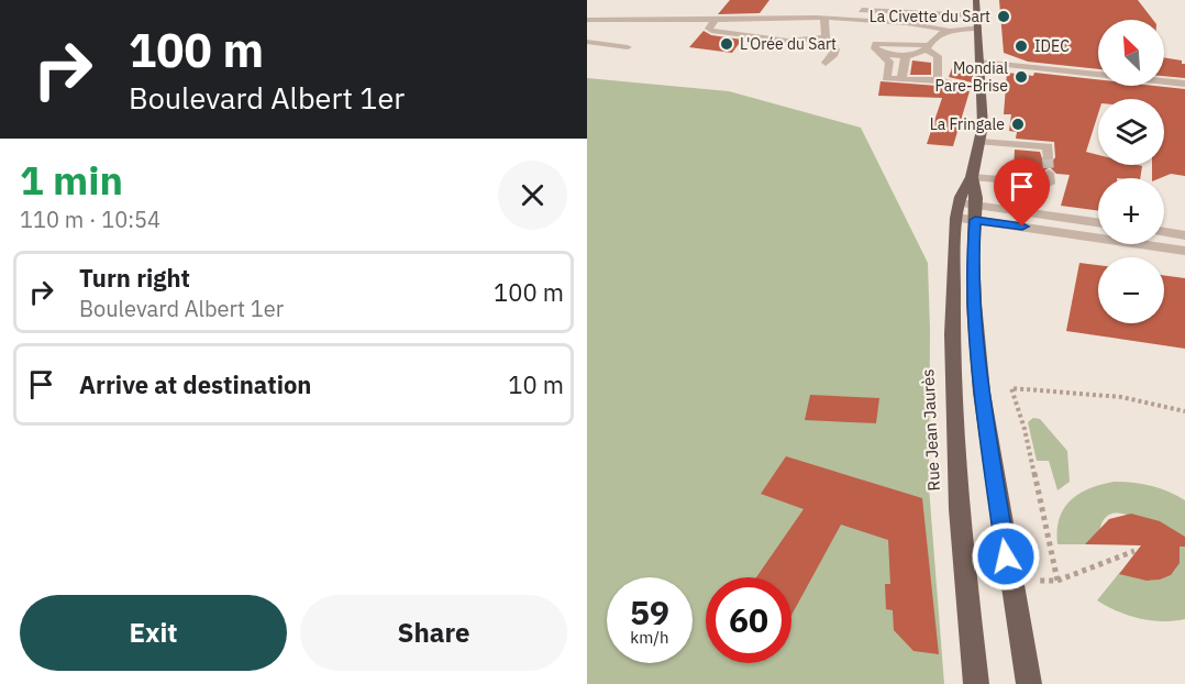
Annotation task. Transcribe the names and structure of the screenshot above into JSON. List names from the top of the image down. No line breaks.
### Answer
{"streets":{"main road":["Rue Jean Jaurès"]},"places":["La Civette du Sart","L'Orée du Sart","IDEC","Mondial Pare-Brise","La Fringale"],"north":"top left","page":{"turn":["100 m","Boulevard Albert 1er"],"map_buttons":["+","−"],"heading":["1 min","110 m · 10:54"],"list":[{"name":"Turn right","note":"Boulevard Albert 1er","value":"100 m"},{"name":"Arrive at destination","value":"10 m"}],"speed":"59 km/h","limit":"60","buttons":["Exit","Share"]}}
